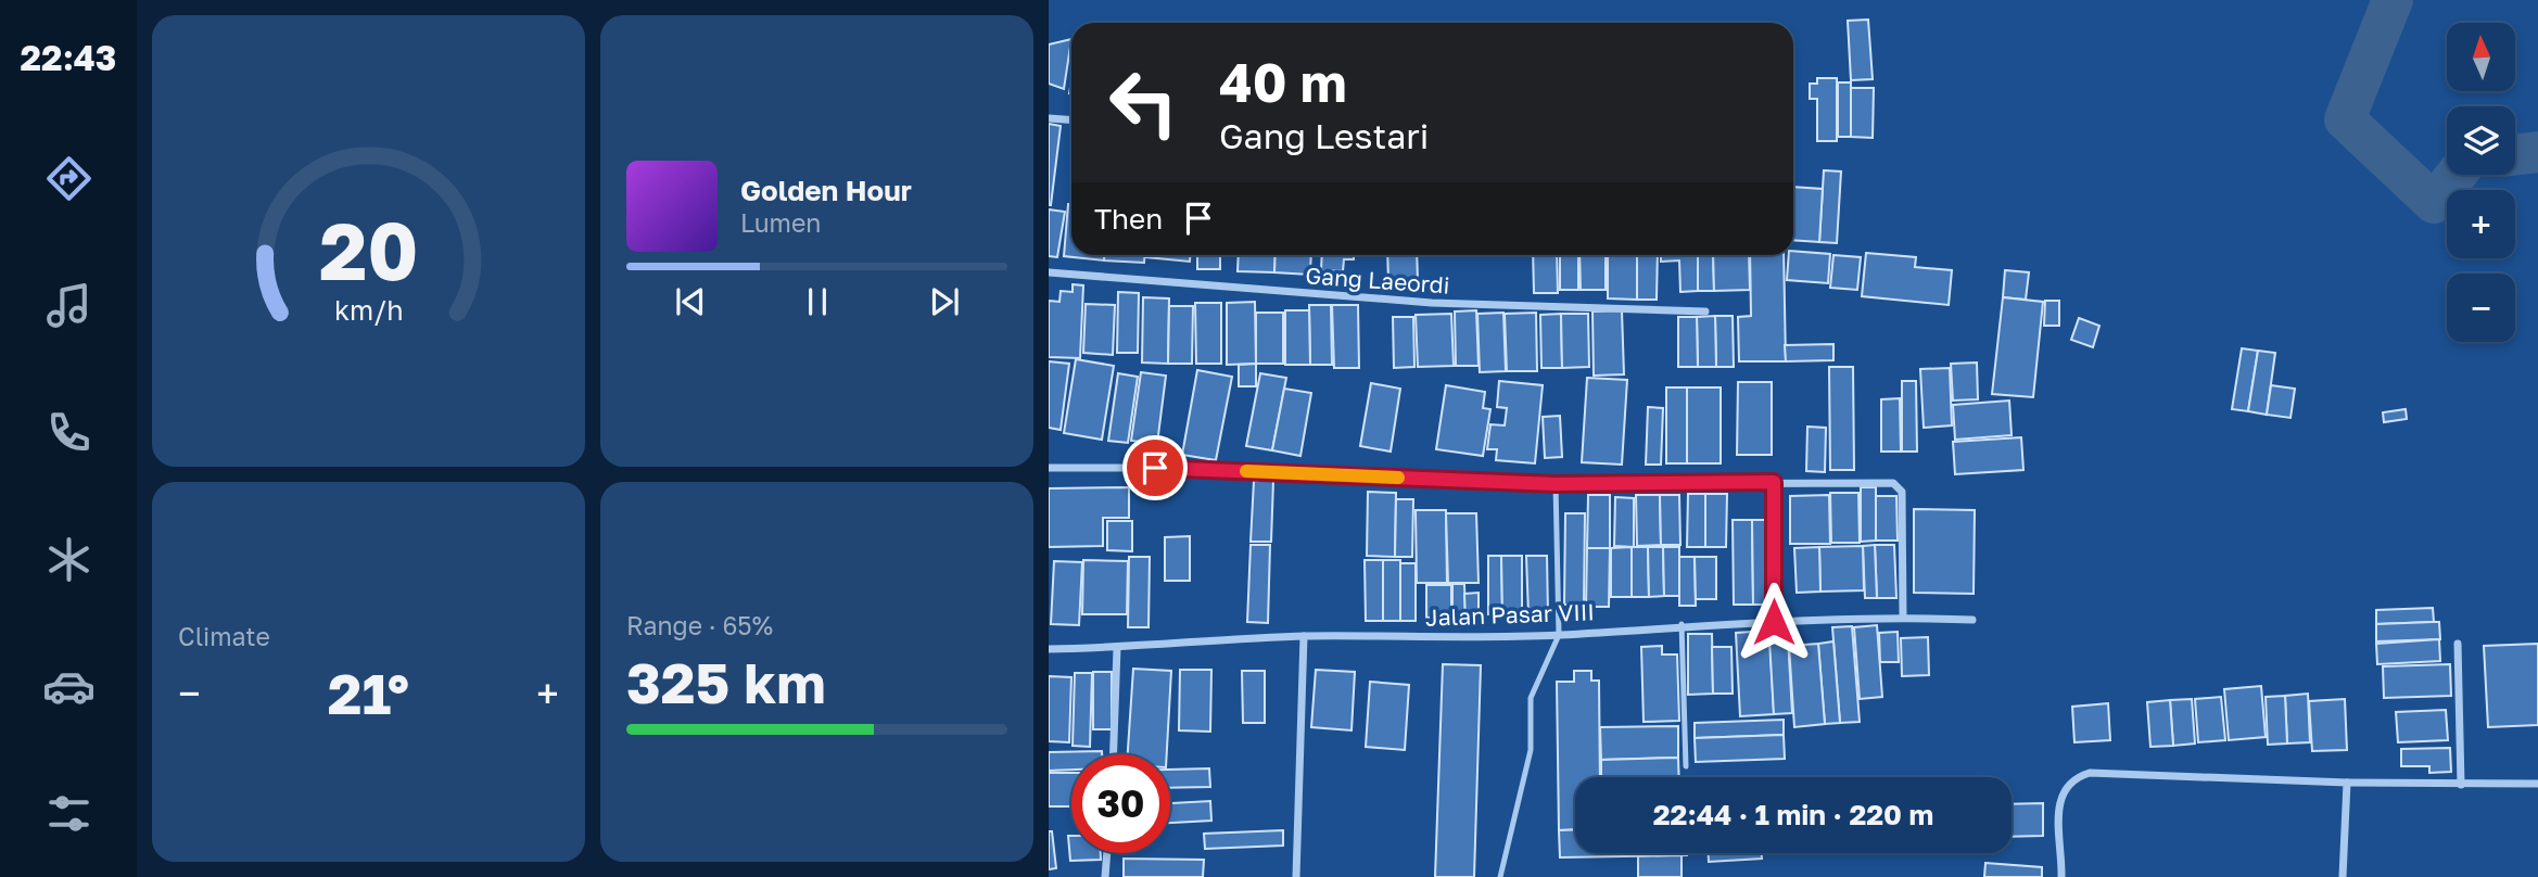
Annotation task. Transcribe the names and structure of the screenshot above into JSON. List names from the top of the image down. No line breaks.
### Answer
{"streets":{"street":["Gang Laeordi","Jalan Pasar VIII"]},"north":"top","page":{"tabs":"22:43","map_buttons":["+","−"],"turn":["40 m","Gang Lestari"],"song":["Golden Hour","Lumen"],"then":"Then","tile":["Climate",["Range · 65%","325 km"]],"heat":["−","21°","+"],"limit":"30","trip":"22:44 · 1 min · 220 m","gauge":["20","km/h"]}}
